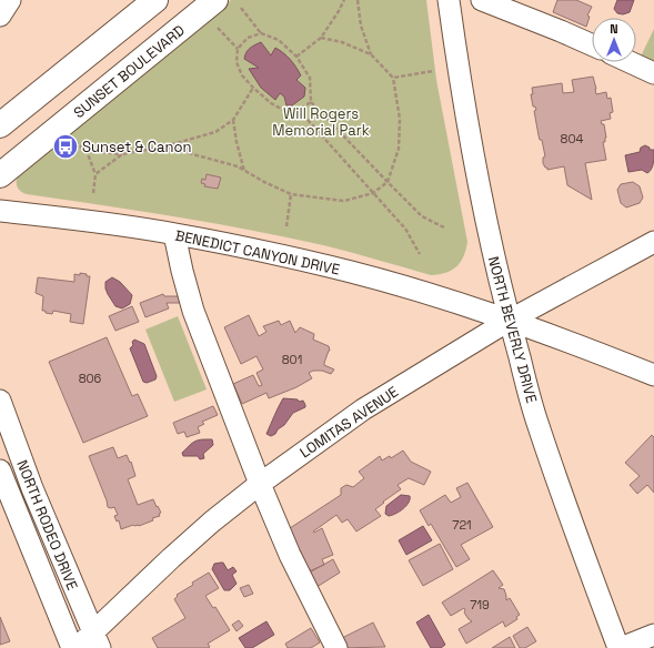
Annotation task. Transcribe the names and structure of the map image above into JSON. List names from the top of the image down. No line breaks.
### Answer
{"streets":{"main road":["SUNSET BOULEVARD"],"street":["BENEDICT CANYON DRIVE","NORTH BEVERLY DRIVE","LOMITAS AVENUE","NORTH RODEO DRIVE"]},"crossings":[["BENEDICT CANYON DRIVE","NORTH BEVERLY DRIVE"],["BENEDICT CANYON DRIVE","LOMITAS AVENUE"],["NORTH BEVERLY DRIVE","LOMITAS AVENUE"],["LOMITAS AVENUE","NORTH RODEO DRIVE"]],"parks":["Will Rogers Memorial Park"],"places":{"bus stop":["Sunset & Canon"]},"house_numbers":["804","801","806","721","719"],"north":"top"}
